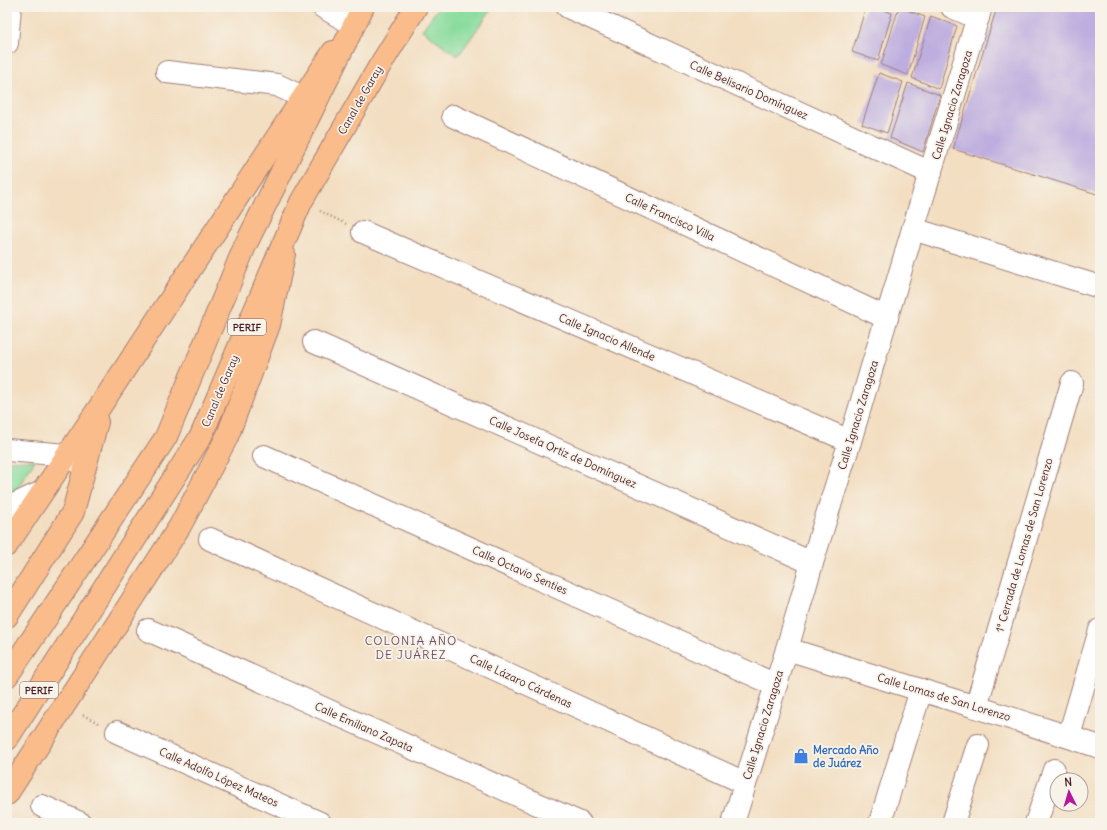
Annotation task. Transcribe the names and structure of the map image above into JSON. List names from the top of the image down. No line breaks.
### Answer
{"streets":{"main road":["Canal de Garay","PERIF"],"street":["Calle Belisario Domínguez","Calle Ignacio Zaragoza","Calle Francisco Villa","Calle Ignacio Allende","Calle Josefa Ortiz de Domínguez","1° Cerrada de Lomas de San Lorenzo","Calle Octavio Senties","Calle Lázaro Cárdenas","Calle Lomas de San Lorenzo","Calle Emiliano Zapata","Calle Adolfo López Mateos"]},"crossings":[["Calle Belisario Domínguez","Calle Ignacio Zaragoza"],["Calle Ignacio Zaragoza","Calle Francisco Villa"],["Calle Ignacio Zaragoza","Calle Ignacio Allende"],["Calle Ignacio Zaragoza","Calle Josefa Ortiz de Domínguez"],["Calle Ignacio Zaragoza","Calle Octavio Senties"],["Calle Ignacio Zaragoza","Calle Lázaro Cárdenas"],["Calle Ignacio Zaragoza","Calle Lomas de San Lorenzo"],["1° Cerrada de Lomas de San Lorenzo","Calle Lomas de San Lorenzo"]],"districts":["COLONIA AÑO DE JUÁREZ"],"places":{"shop":["Mercado Año de Juárez"]},"north":"top"}
